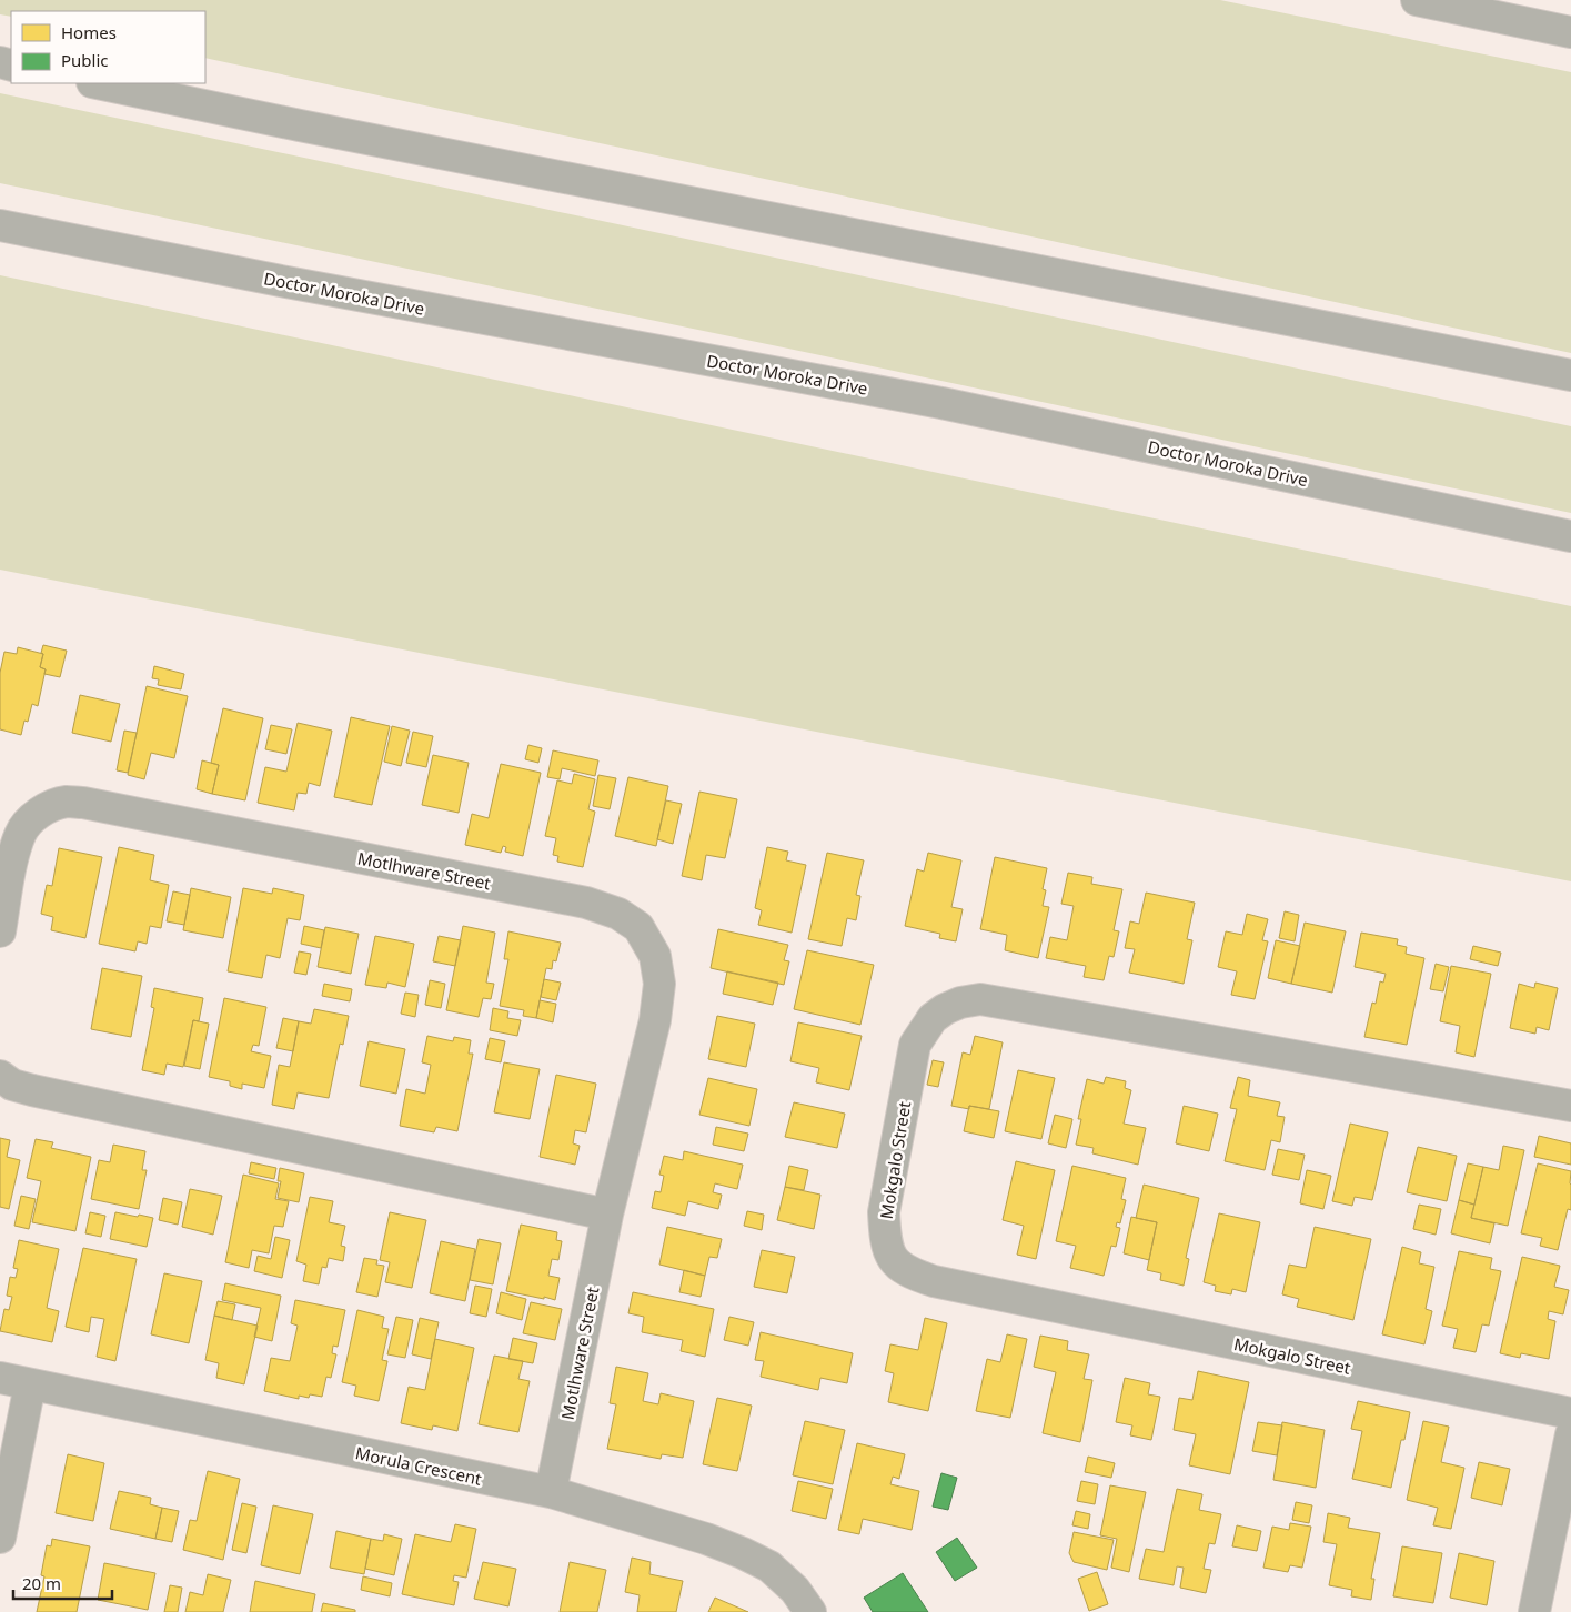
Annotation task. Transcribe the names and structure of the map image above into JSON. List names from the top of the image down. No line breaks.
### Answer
{"streets":{"street":["Doctor Moroka Drive","Motlhware Street","Mokgalo Street","Morula Crescent"]},"crossings":[["Motlhware Street","Morula Crescent"]],"legend":["Homes","Public"],"scale_bar":"20 m"}
